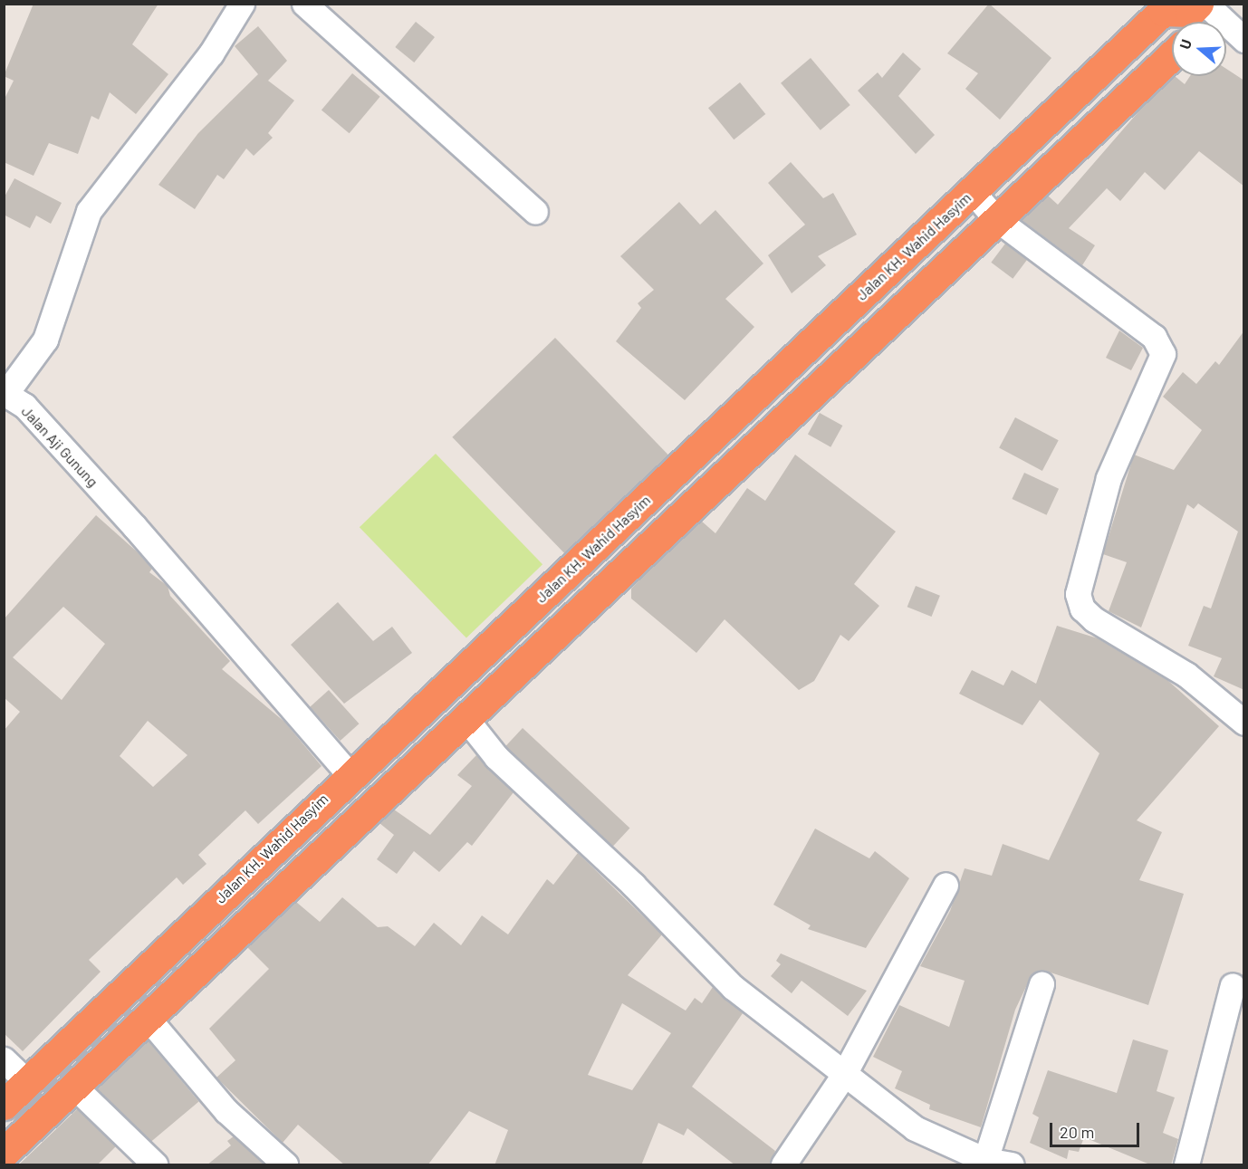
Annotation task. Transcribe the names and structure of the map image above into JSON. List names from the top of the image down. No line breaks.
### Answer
{"streets":{"highway":["Jalan KH. Wahid Hasyim"],"street":["Jalan Aji Gunung"]},"crossings":[["Jalan KH. Wahid Hasyim","Jalan Aji Gunung"]],"scale_bar":"20 m","north":"left"}
